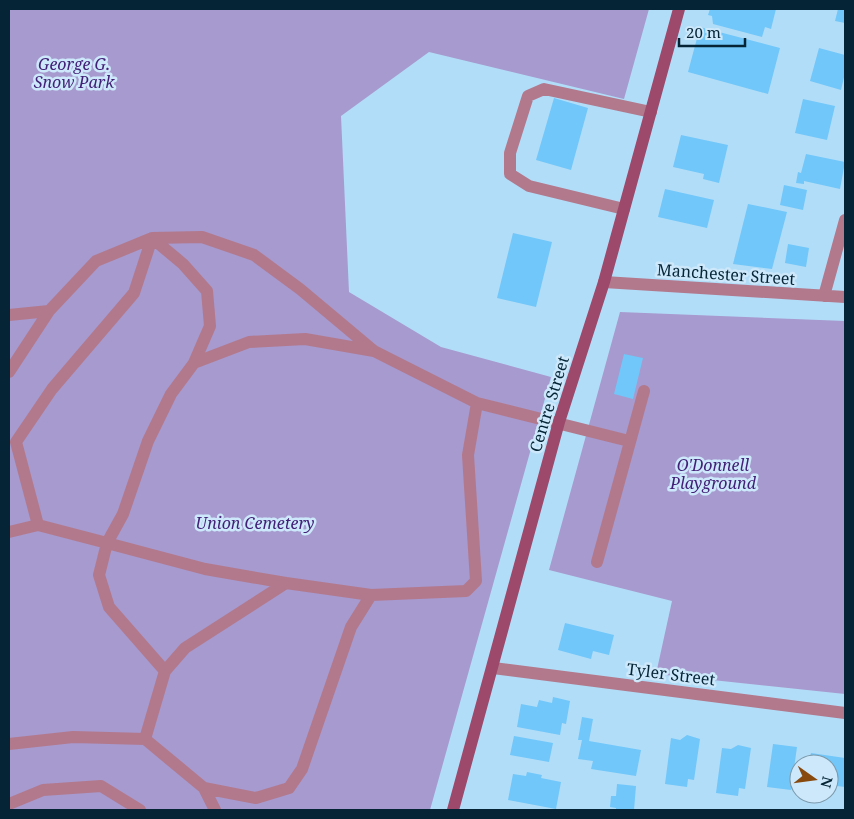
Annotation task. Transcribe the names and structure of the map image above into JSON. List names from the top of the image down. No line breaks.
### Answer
{"streets":{"main road":["Centre Street"],"street":["Manchester Street","Tyler Street"]},"crossings":[["Manchester Street","Centre Street"],["Centre Street","Tyler Street"]],"parks":["George G. Snow Park","O'Donnell Playground","Union Cemetery"],"scale_bar":"20 m","north":"right"}
